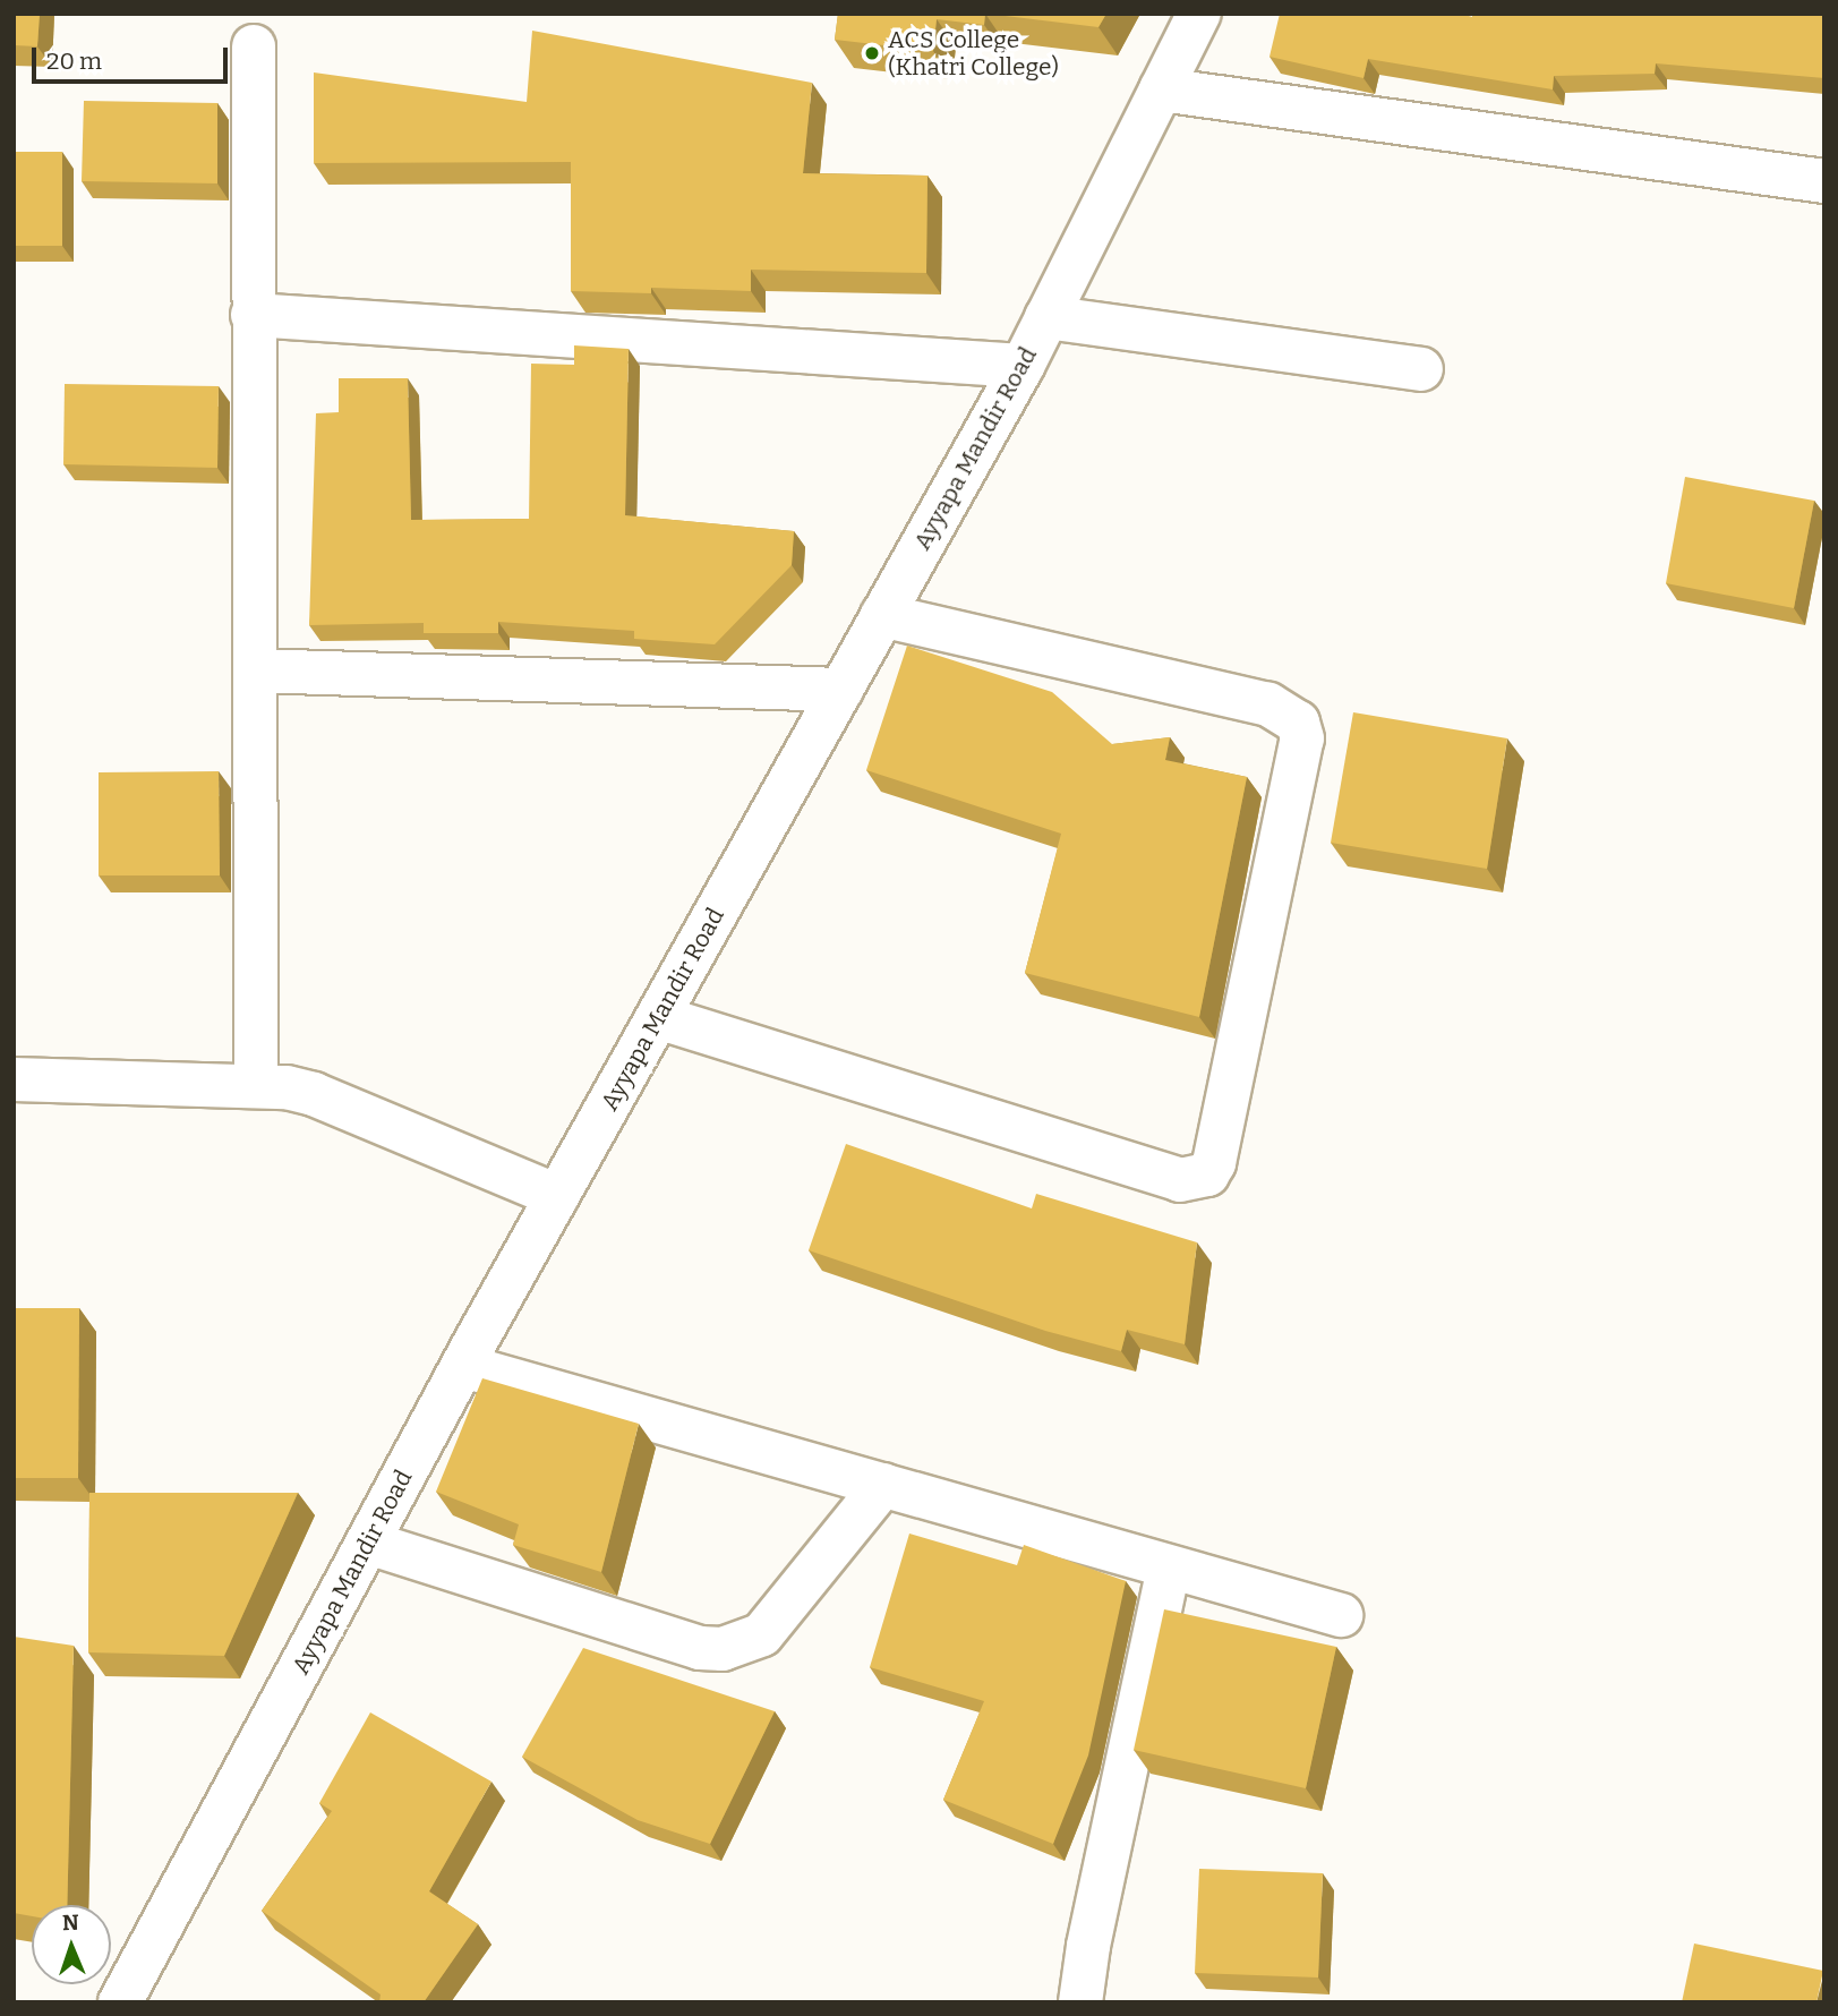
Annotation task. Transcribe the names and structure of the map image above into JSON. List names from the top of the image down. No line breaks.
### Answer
{"streets":{"street":["Ayyapa Mandir Road"]},"places":["ACS College (Khatri College)"],"scale_bar":"20 m","north":"top"}
